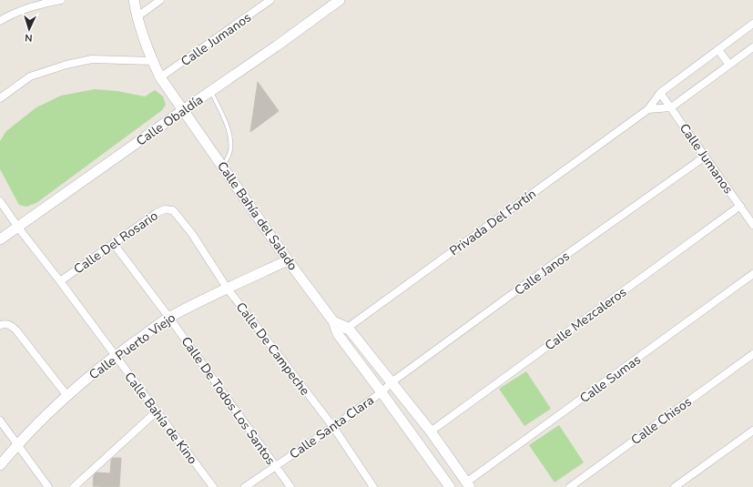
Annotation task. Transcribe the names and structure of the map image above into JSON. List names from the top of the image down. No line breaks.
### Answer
{"streets":{"street":["Calle Jumanos","Calle Obaldía","Calle Bahía del Salado","Privada Del Fortín","Calle Del Rosario","Calle Janos","Calle Mezcaleros","Calle Puerto Viejo","Calle De Campeche","Calle Sumas","Calle De Todos Los Santos","Calle Bahía de Kino","Calle Chisos","Calle Santa Clara"]},"crossings":[["Calle Jumanos","Calle Bahía del Salado"],["Calle Jumanos","Privada Del Fortín"],["Calle Jumanos","Calle Janos"],["Calle Jumanos","Calle Mezcaleros"],["Calle Obaldía","Calle Bahía del Salado"],["Calle Obaldía","Calle Bahía de Kino"],["Calle Bahía del Salado","Privada Del Fortín"],["Calle Bahía del Salado","Calle Janos"],["Calle Bahía del Salado","Calle Mezcaleros"],["Calle Bahía del Salado","Calle Puerto Viejo"],["Calle Bahía del Salado","Calle Sumas"],["Calle Bahía del Salado","Calle Santa Clara"],["Calle Del Rosario","Calle De Campeche"],["Calle Del Rosario","Calle De Todos Los Santos"],["Calle Del Rosario","Calle Bahía de Kino"],["Calle Janos","Calle Santa Clara"],["Calle Puerto Viejo","Calle De Campeche"],["Calle Puerto Viejo","Calle De Todos Los Santos"],["Calle Puerto Viejo","Calle Bahía de Kino"],["Calle De Campeche","Calle Santa Clara"],["Calle De Todos Los Santos","Calle Santa Clara"]],"north":"bottom"}
